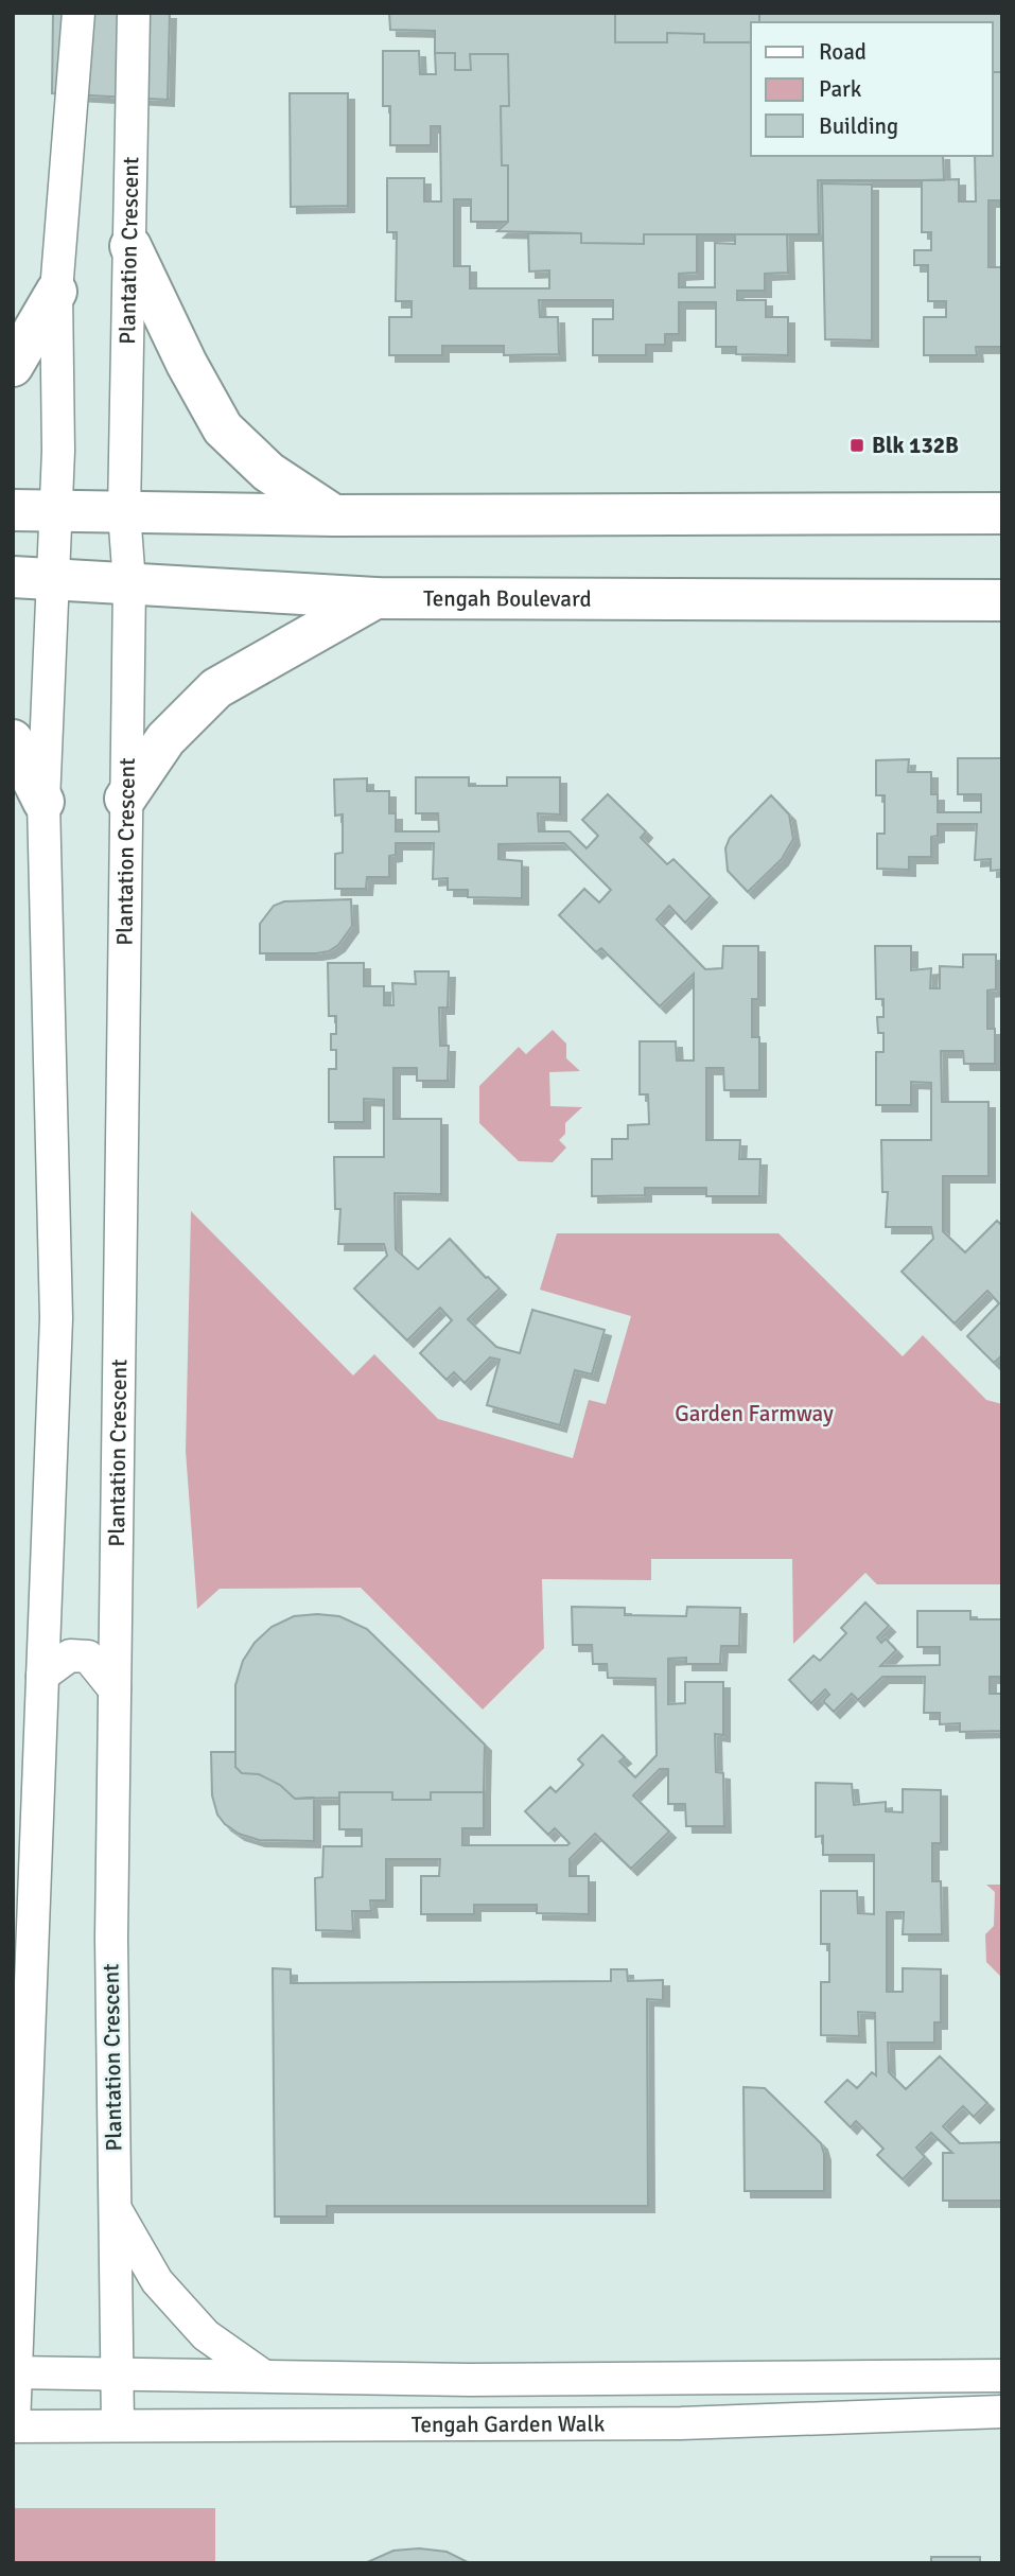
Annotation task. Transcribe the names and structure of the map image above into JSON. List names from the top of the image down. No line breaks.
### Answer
{"streets":{"main road":["Tengah Boulevard"],"street":["Plantation Crescent","Tengah Garden Walk"]},"crossings":[["Plantation Crescent","Tengah Boulevard"],["Plantation Crescent","Tengah Garden Walk"]],"parks":["Garden Farmway"],"places":{"transit":["Blk 132B"]},"legend":["Road","Park","Building"]}
